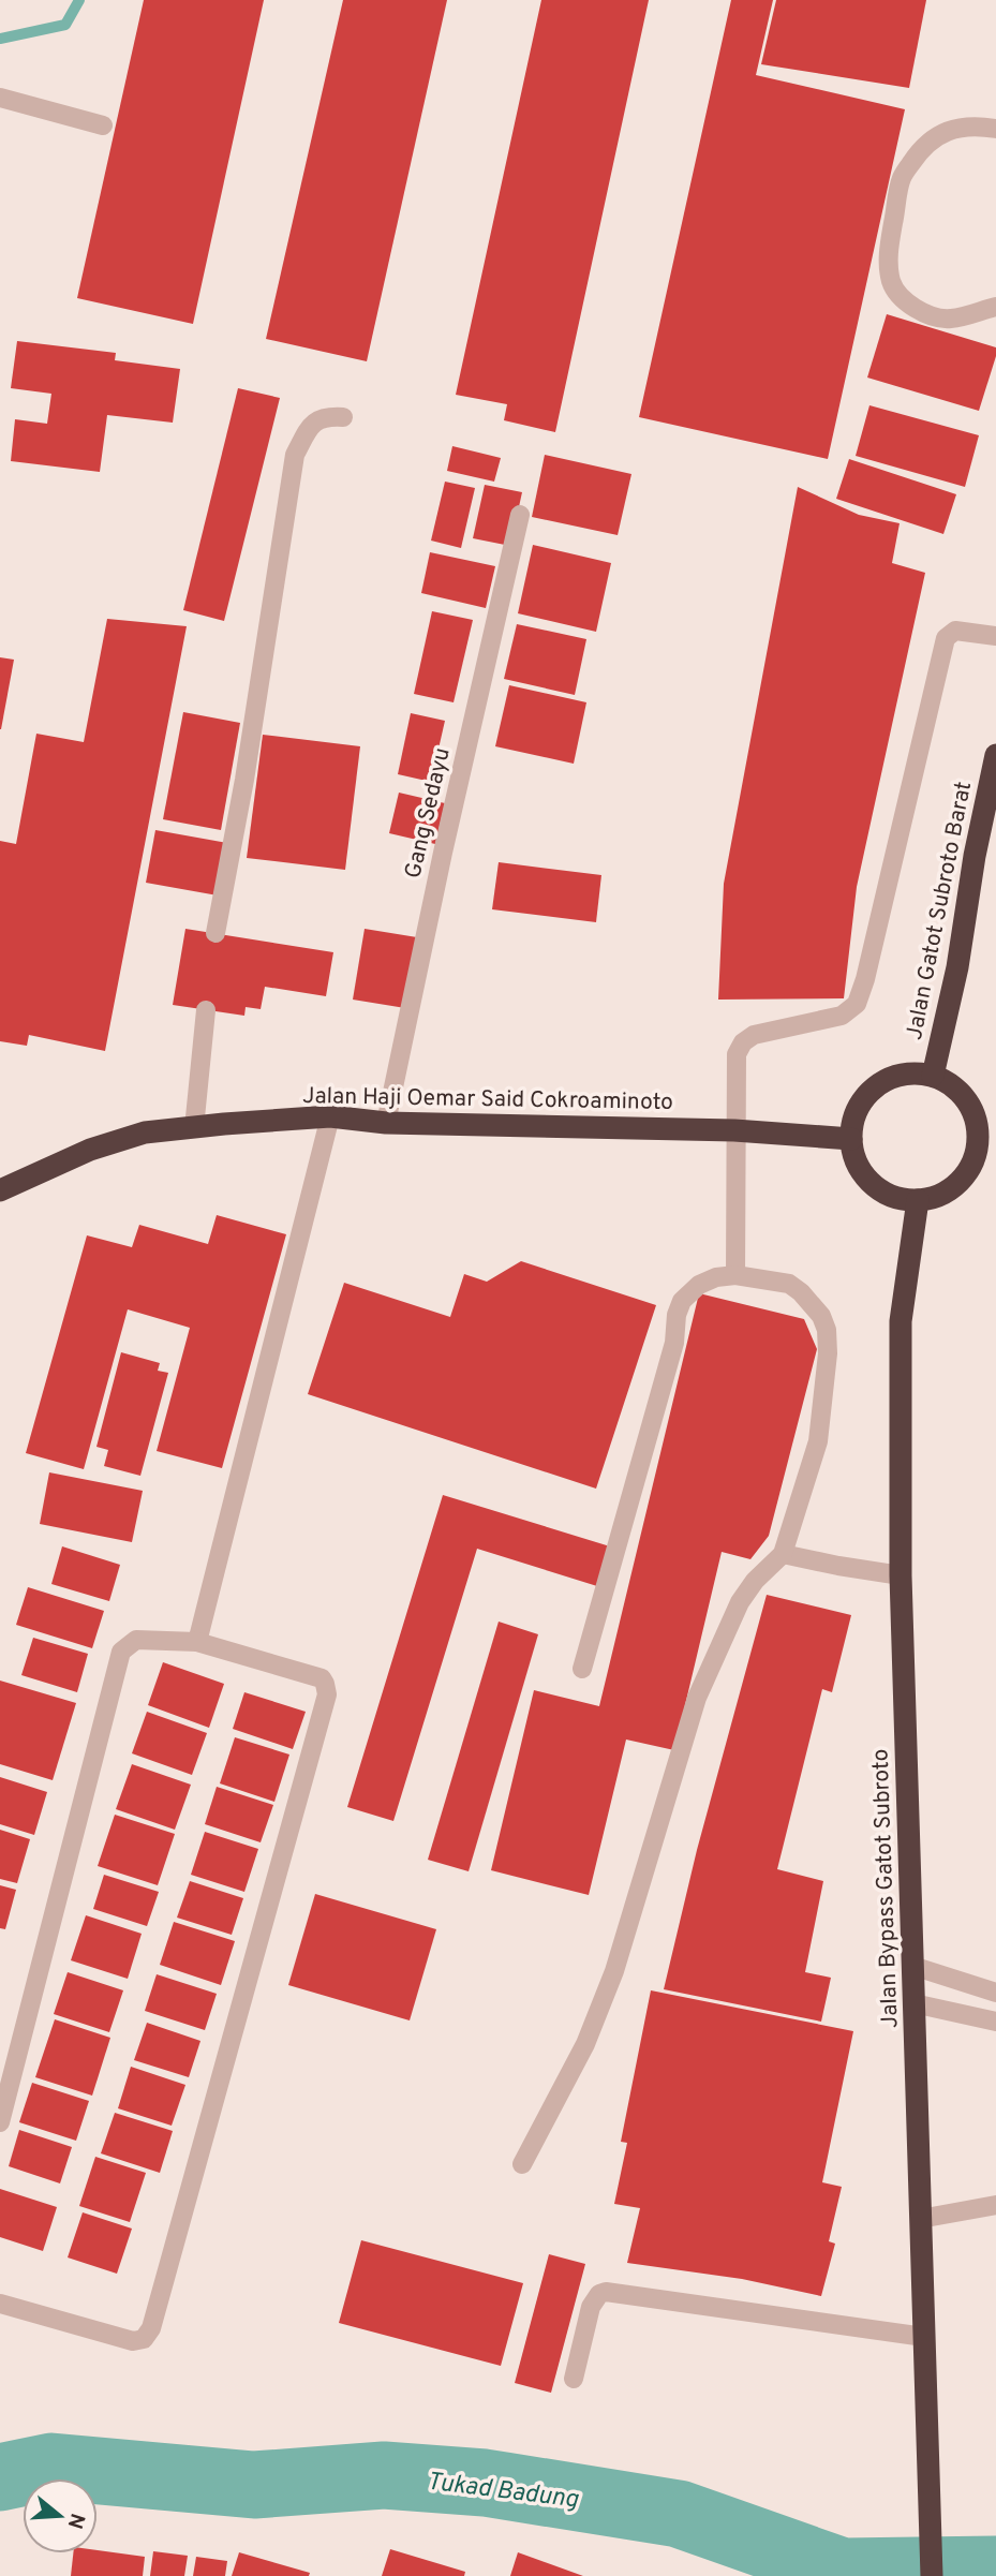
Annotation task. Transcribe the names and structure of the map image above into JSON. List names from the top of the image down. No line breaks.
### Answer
{"streets":{"highway":["Jalan Gatot Subroto Barat","Jalan Haji Oemar Said Cokroaminoto","Jalan Bypass Gatot Subroto"],"street":["Gang Sedayu"]},"crossings":[["Gang Sedayu","Jalan Haji Oemar Said Cokroaminoto"],["Jalan Gatot Subroto Barat","Jalan Haji Oemar Said Cokroaminoto"],["Jalan Gatot Subroto Barat","Jalan Bypass Gatot Subroto"],["Jalan Haji Oemar Said Cokroaminoto","Jalan Bypass Gatot Subroto"]],"water":["Tukad Badung"],"north":"right"}
